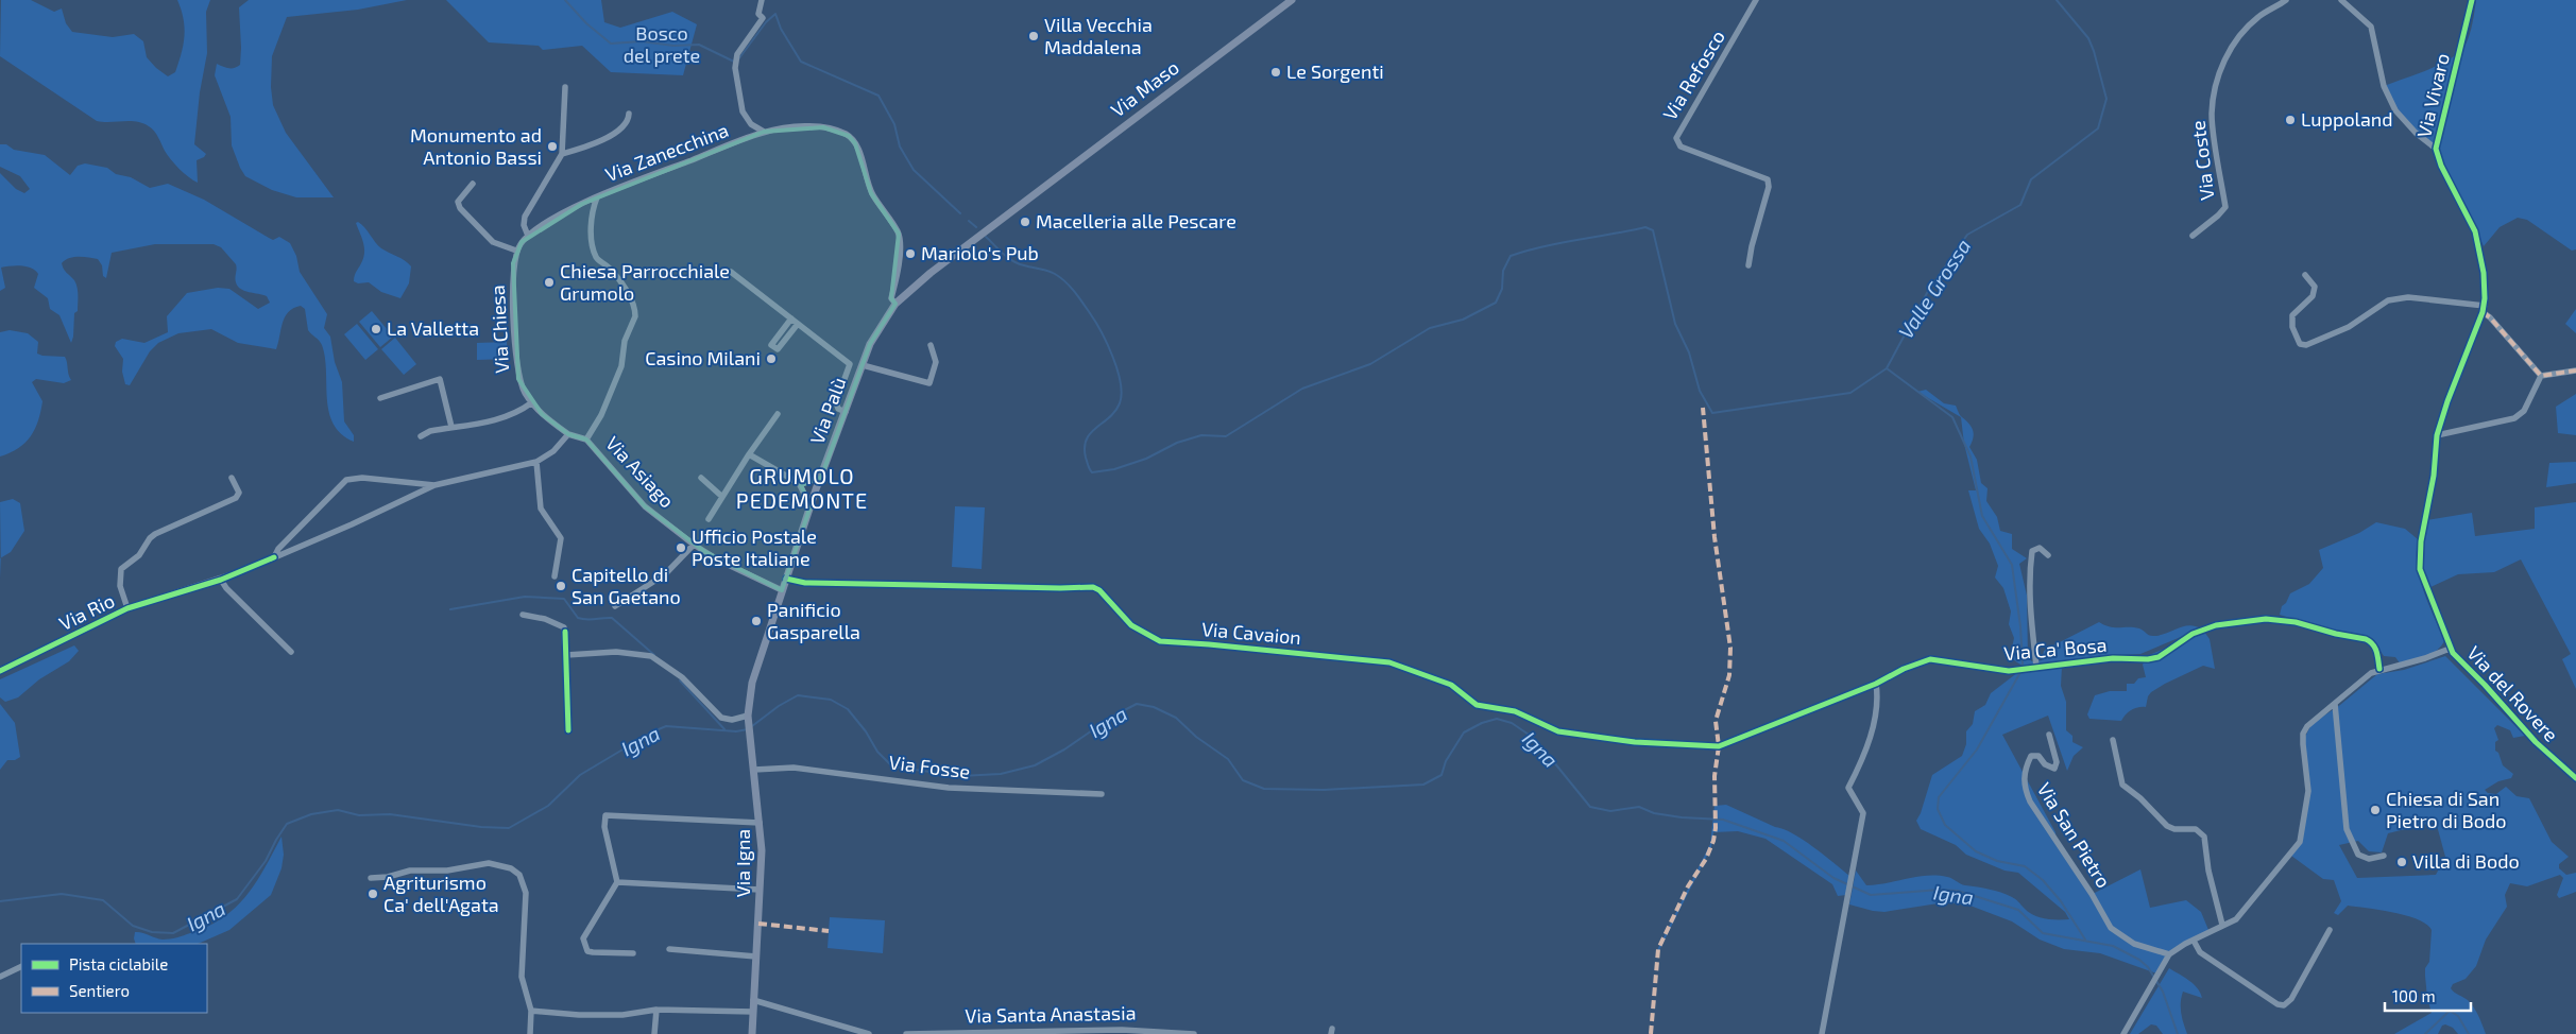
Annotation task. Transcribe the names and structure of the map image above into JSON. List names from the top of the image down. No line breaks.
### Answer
{"streets":{"main road":["Via Maso","Via Palù","Via Igna"],"street":["Via Refosco","Via Vivaro","Via Zanecchina","Via Coste","Via Chiesa","Via Asiago","Via Rio","Via Cavaion","Via Ca' Bosa","Via del Rovere","Via Fosse","Via San Pietro","Via Santa Anastasia"]},"crossings":[["Via Maso","Via Palù"],["Via Vivaro","Via del Rovere"],["Via Zanecchina","Via Palù"],["Via Zanecchina","Via Asiago"],["Via Chiesa","Via Asiago"],["Via Palù","Via Asiago"],["Via Palù","Via Cavaion"],["Via Palù","Via Igna"],["Via Cavaion","Via Ca' Bosa"],["Via Fosse","Via Igna"]],"districts":["GRUMOLO PEDEMONTE"],"water":["Valle Grossa","Igna"],"parks":["Bosco del prete"],"places":["Villa Vecchia Maddalena","Le Sorgenti","Luppoland","Monumento ad Antonio Bassi","Macelleria alle Pescare","Mariolo's Pub","Chiesa Parrocchiale Grumolo","La Valletta","Casino Milani","Ufficio Postale Poste Italiane","Capitello di San Gaetano","Panificio Gasparella","Chiesa di San Pietro di Bodo","Villa di Bodo","Agriturismo Ca' dell'Agata"],"legend":["Pista ciclabile","Sentiero"],"scale_bar":"100 m"}
